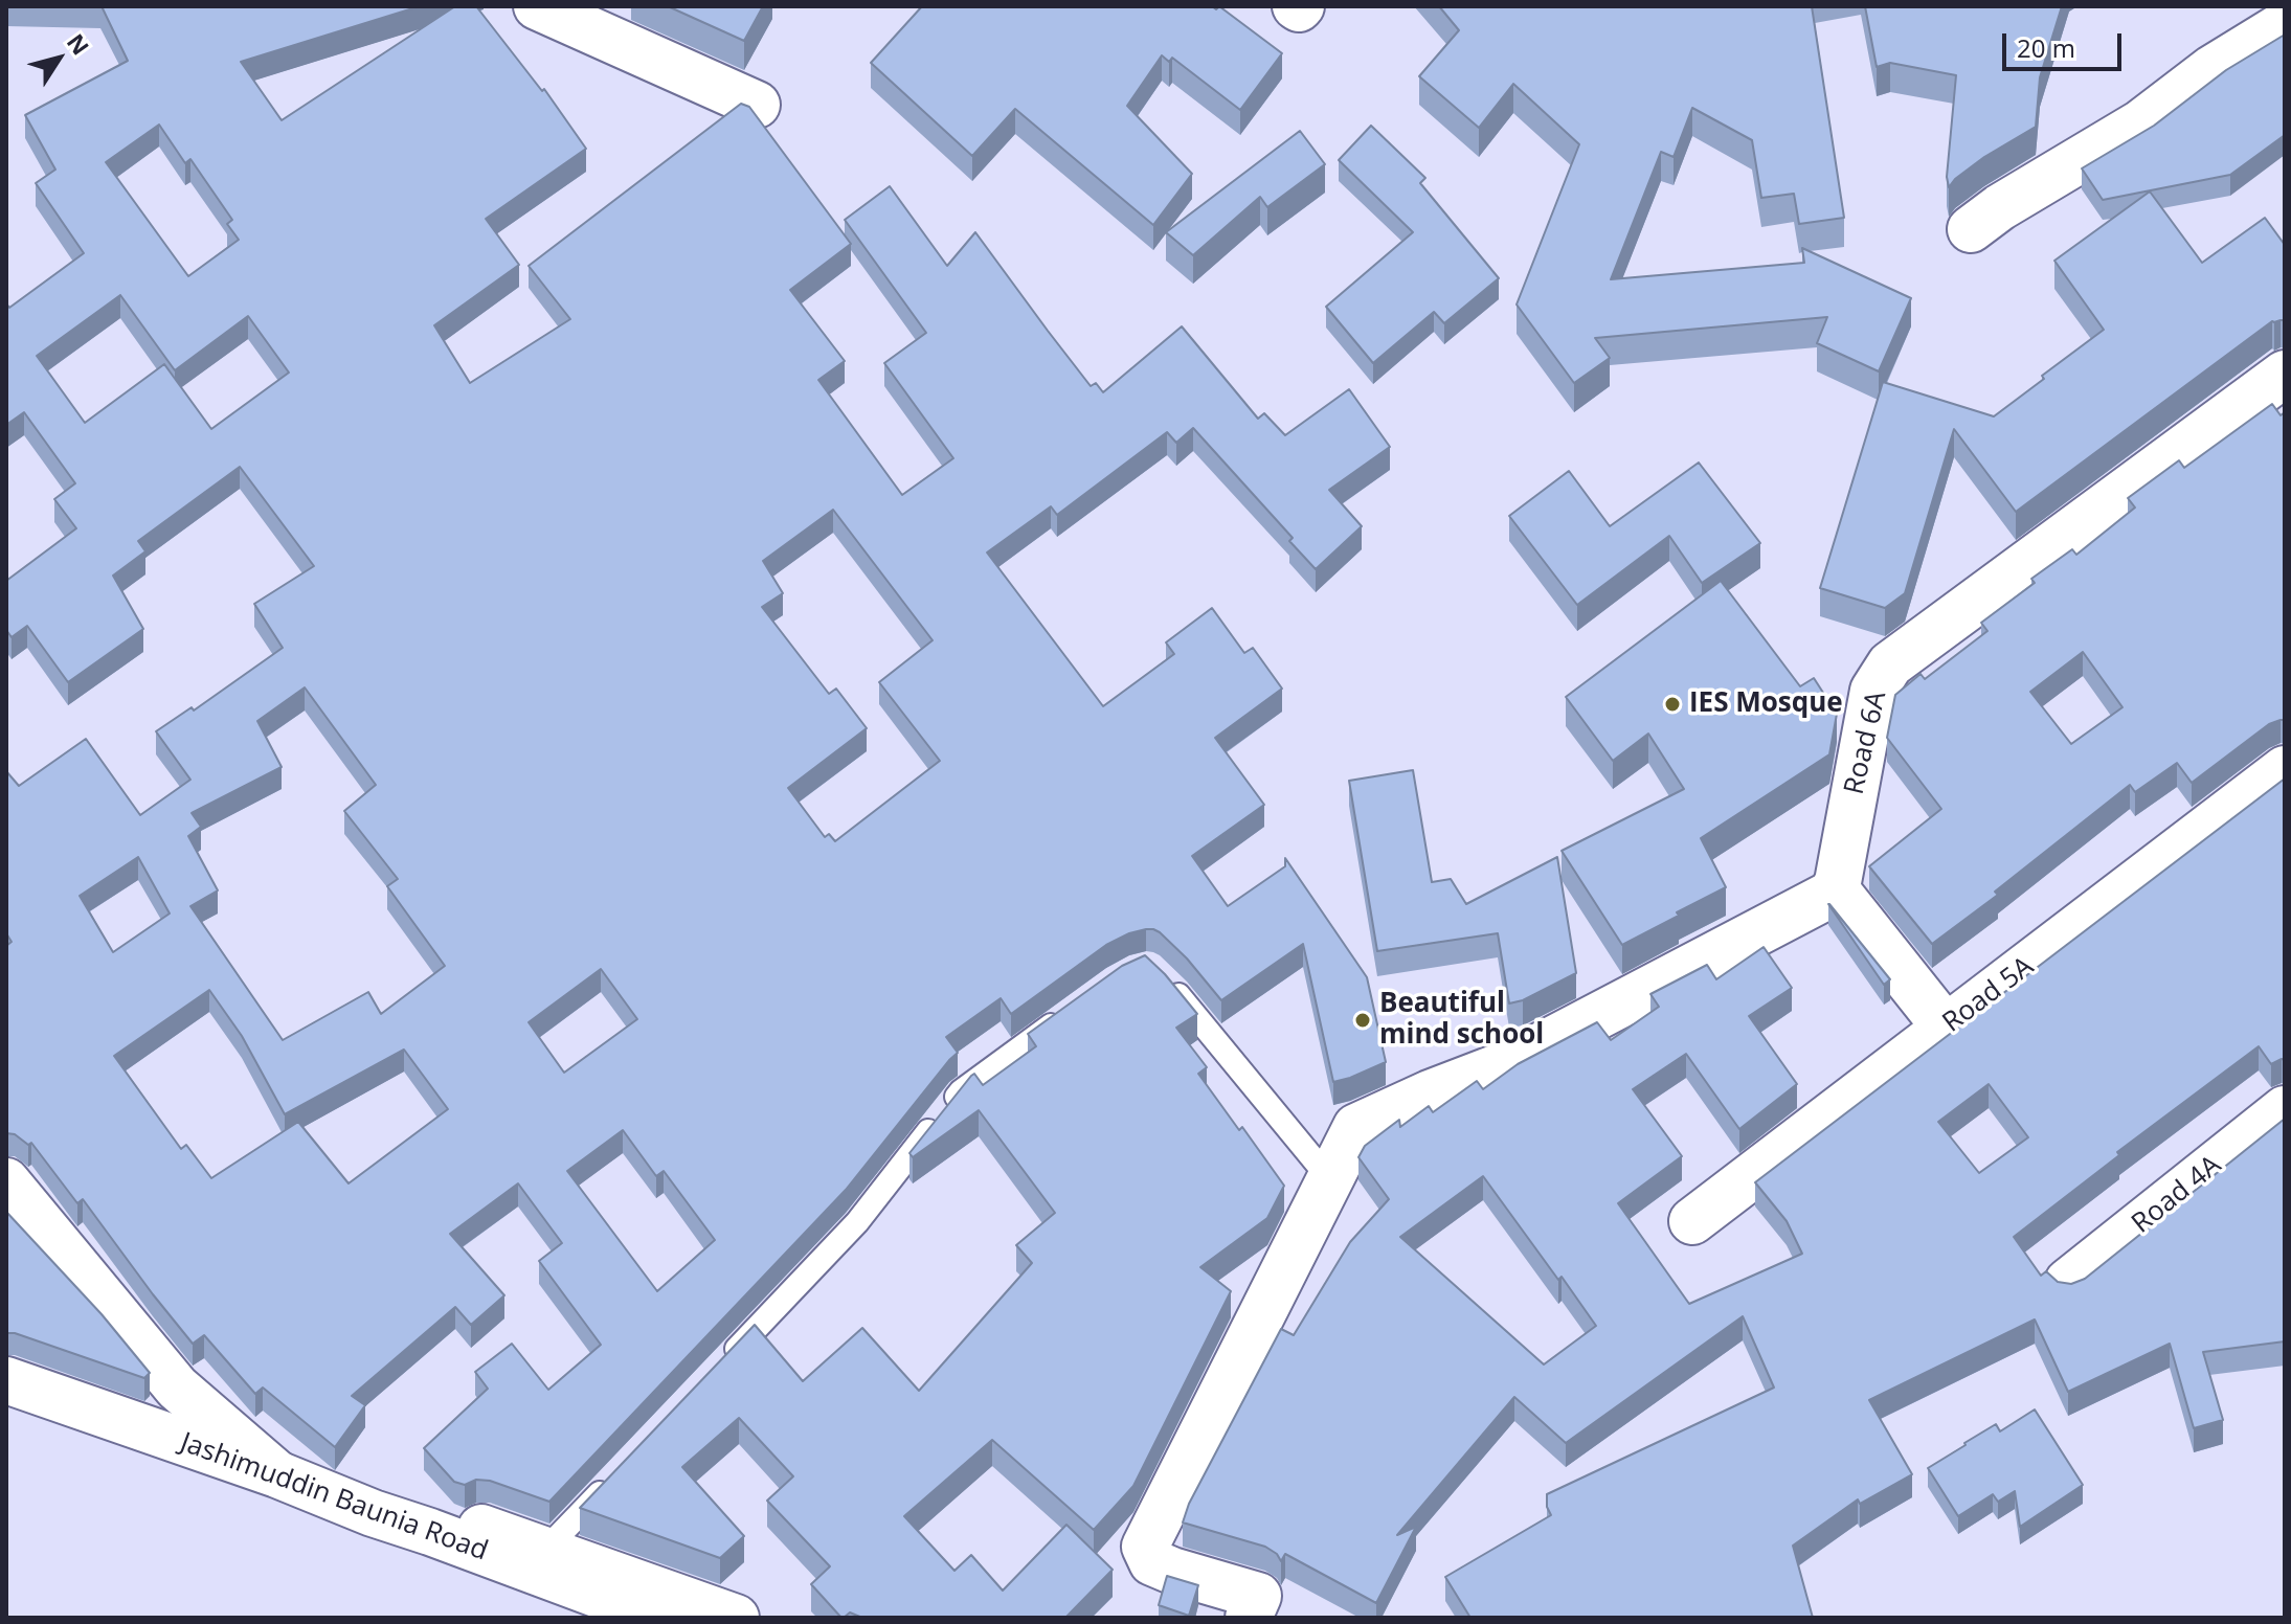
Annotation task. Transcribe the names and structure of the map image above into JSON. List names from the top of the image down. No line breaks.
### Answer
{"streets":{"street":["Road 6A","Road 5A","Road 4A","Jashimuddin Baunia Road"]},"places":["IES Mosque","Beautiful mind school"],"scale_bar":"20 m","north":"top right"}
